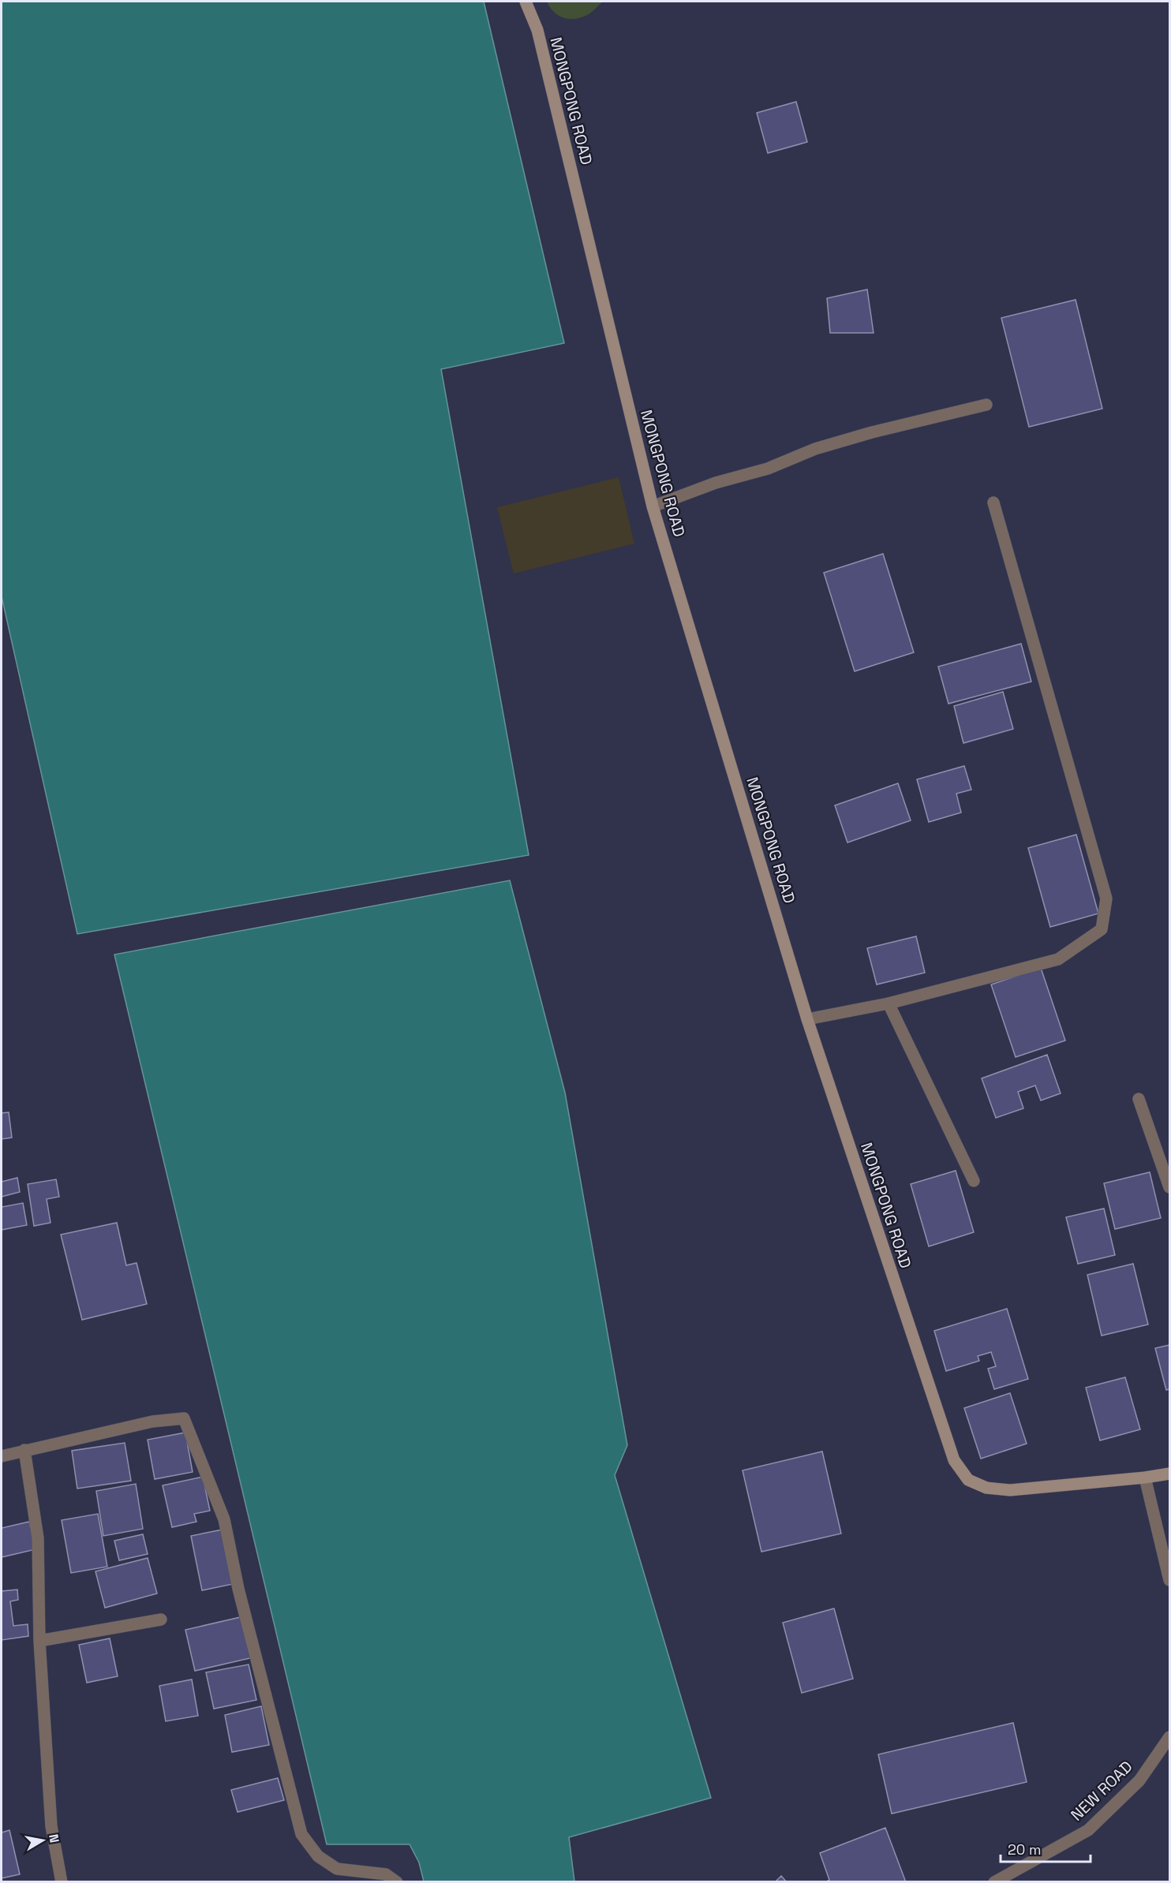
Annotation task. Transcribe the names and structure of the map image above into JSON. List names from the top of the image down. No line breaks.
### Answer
{"streets":{"main road":["MONGPONG ROAD"],"street":["NEW ROAD"]},"scale_bar":"20 m","north":"right"}
